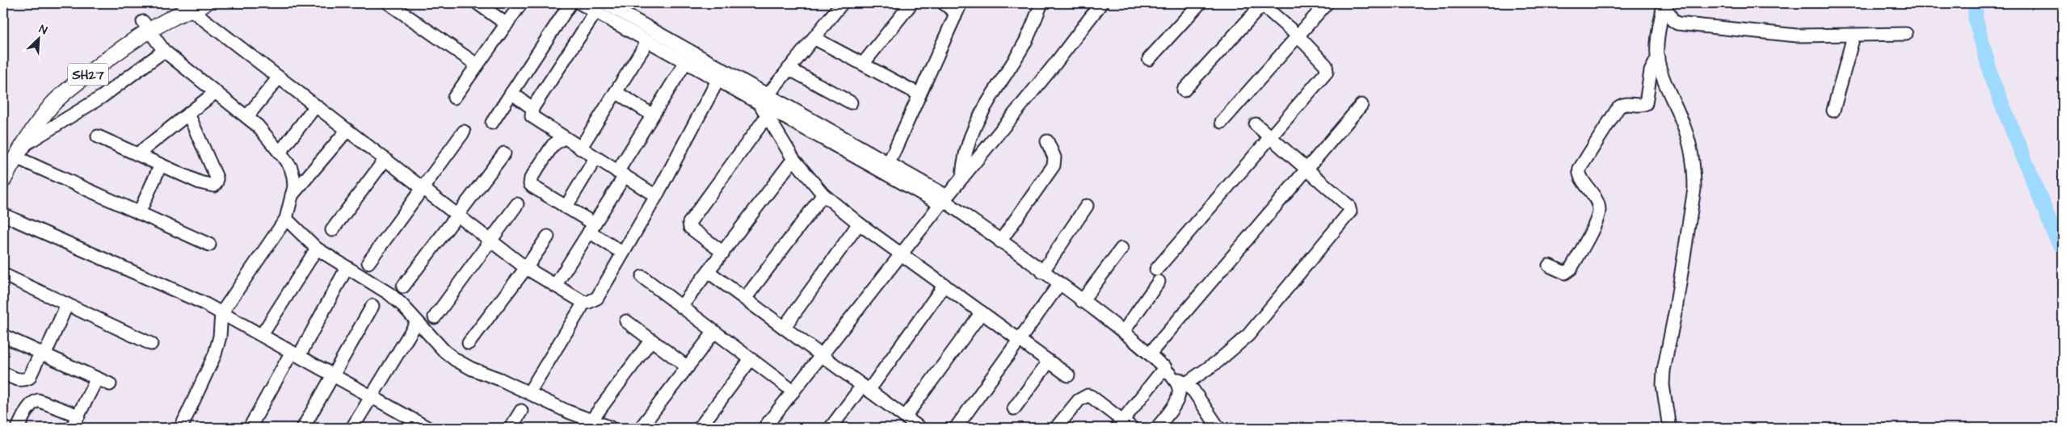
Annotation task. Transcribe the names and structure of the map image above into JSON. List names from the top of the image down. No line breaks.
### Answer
{"streets":{"main road":["SH27"]},"north":"top right"}
